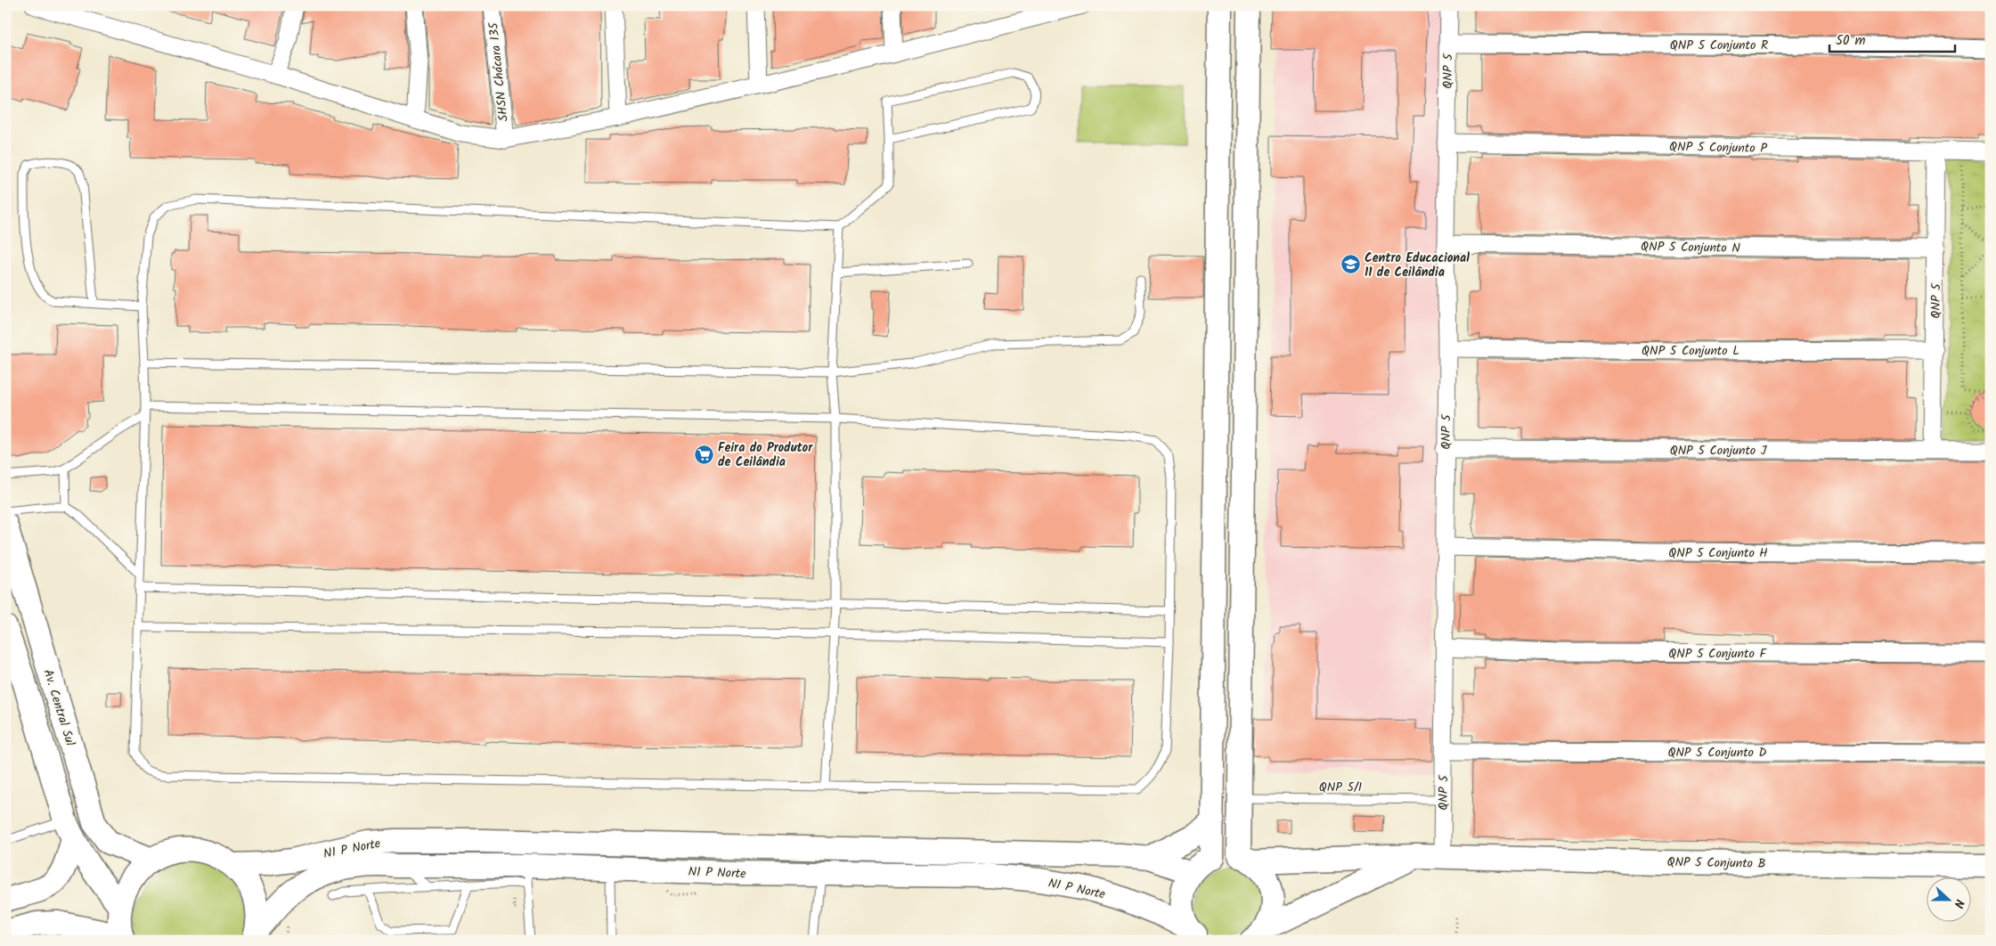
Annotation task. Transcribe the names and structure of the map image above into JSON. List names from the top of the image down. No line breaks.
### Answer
{"streets":{"main road":["Av. Central Sul","N1 P Norte","QNP 5 Conjunto B"],"street":["QNP 5 Conjunto R","QNP 5","SHSN Chácara 135","QNP 5 Conjunto P","QNP 5 Conjunto N","QNP 5 Conjunto L","QNP 5 Conjunto J","QNP 5 Conjunto H","QNP 5 Conjunto F","QNP 5 Conjunto D"],"lane":["QNP 5/1"]},"crossings":[["QNP 5 Conjunto R","QNP 5"],["QNP 5","QNP 5 Conjunto P"],["QNP 5","QNP 5 Conjunto N"],["QNP 5","QNP 5 Conjunto L"],["QNP 5","QNP 5 Conjunto J"],["QNP 5","QNP 5 Conjunto H"],["QNP 5","QNP 5 Conjunto F"],["QNP 5","QNP 5 Conjunto D"],["QNP 5","QNP 5/1"],["QNP 5","QNP 5 Conjunto B"]],"places":{"school or university":["Centro Educacional 11 de Ceilândia"],"supermarket":["Feira do Produtor de Ceilândia"]},"scale_bar":"50 m","north":"right"}
